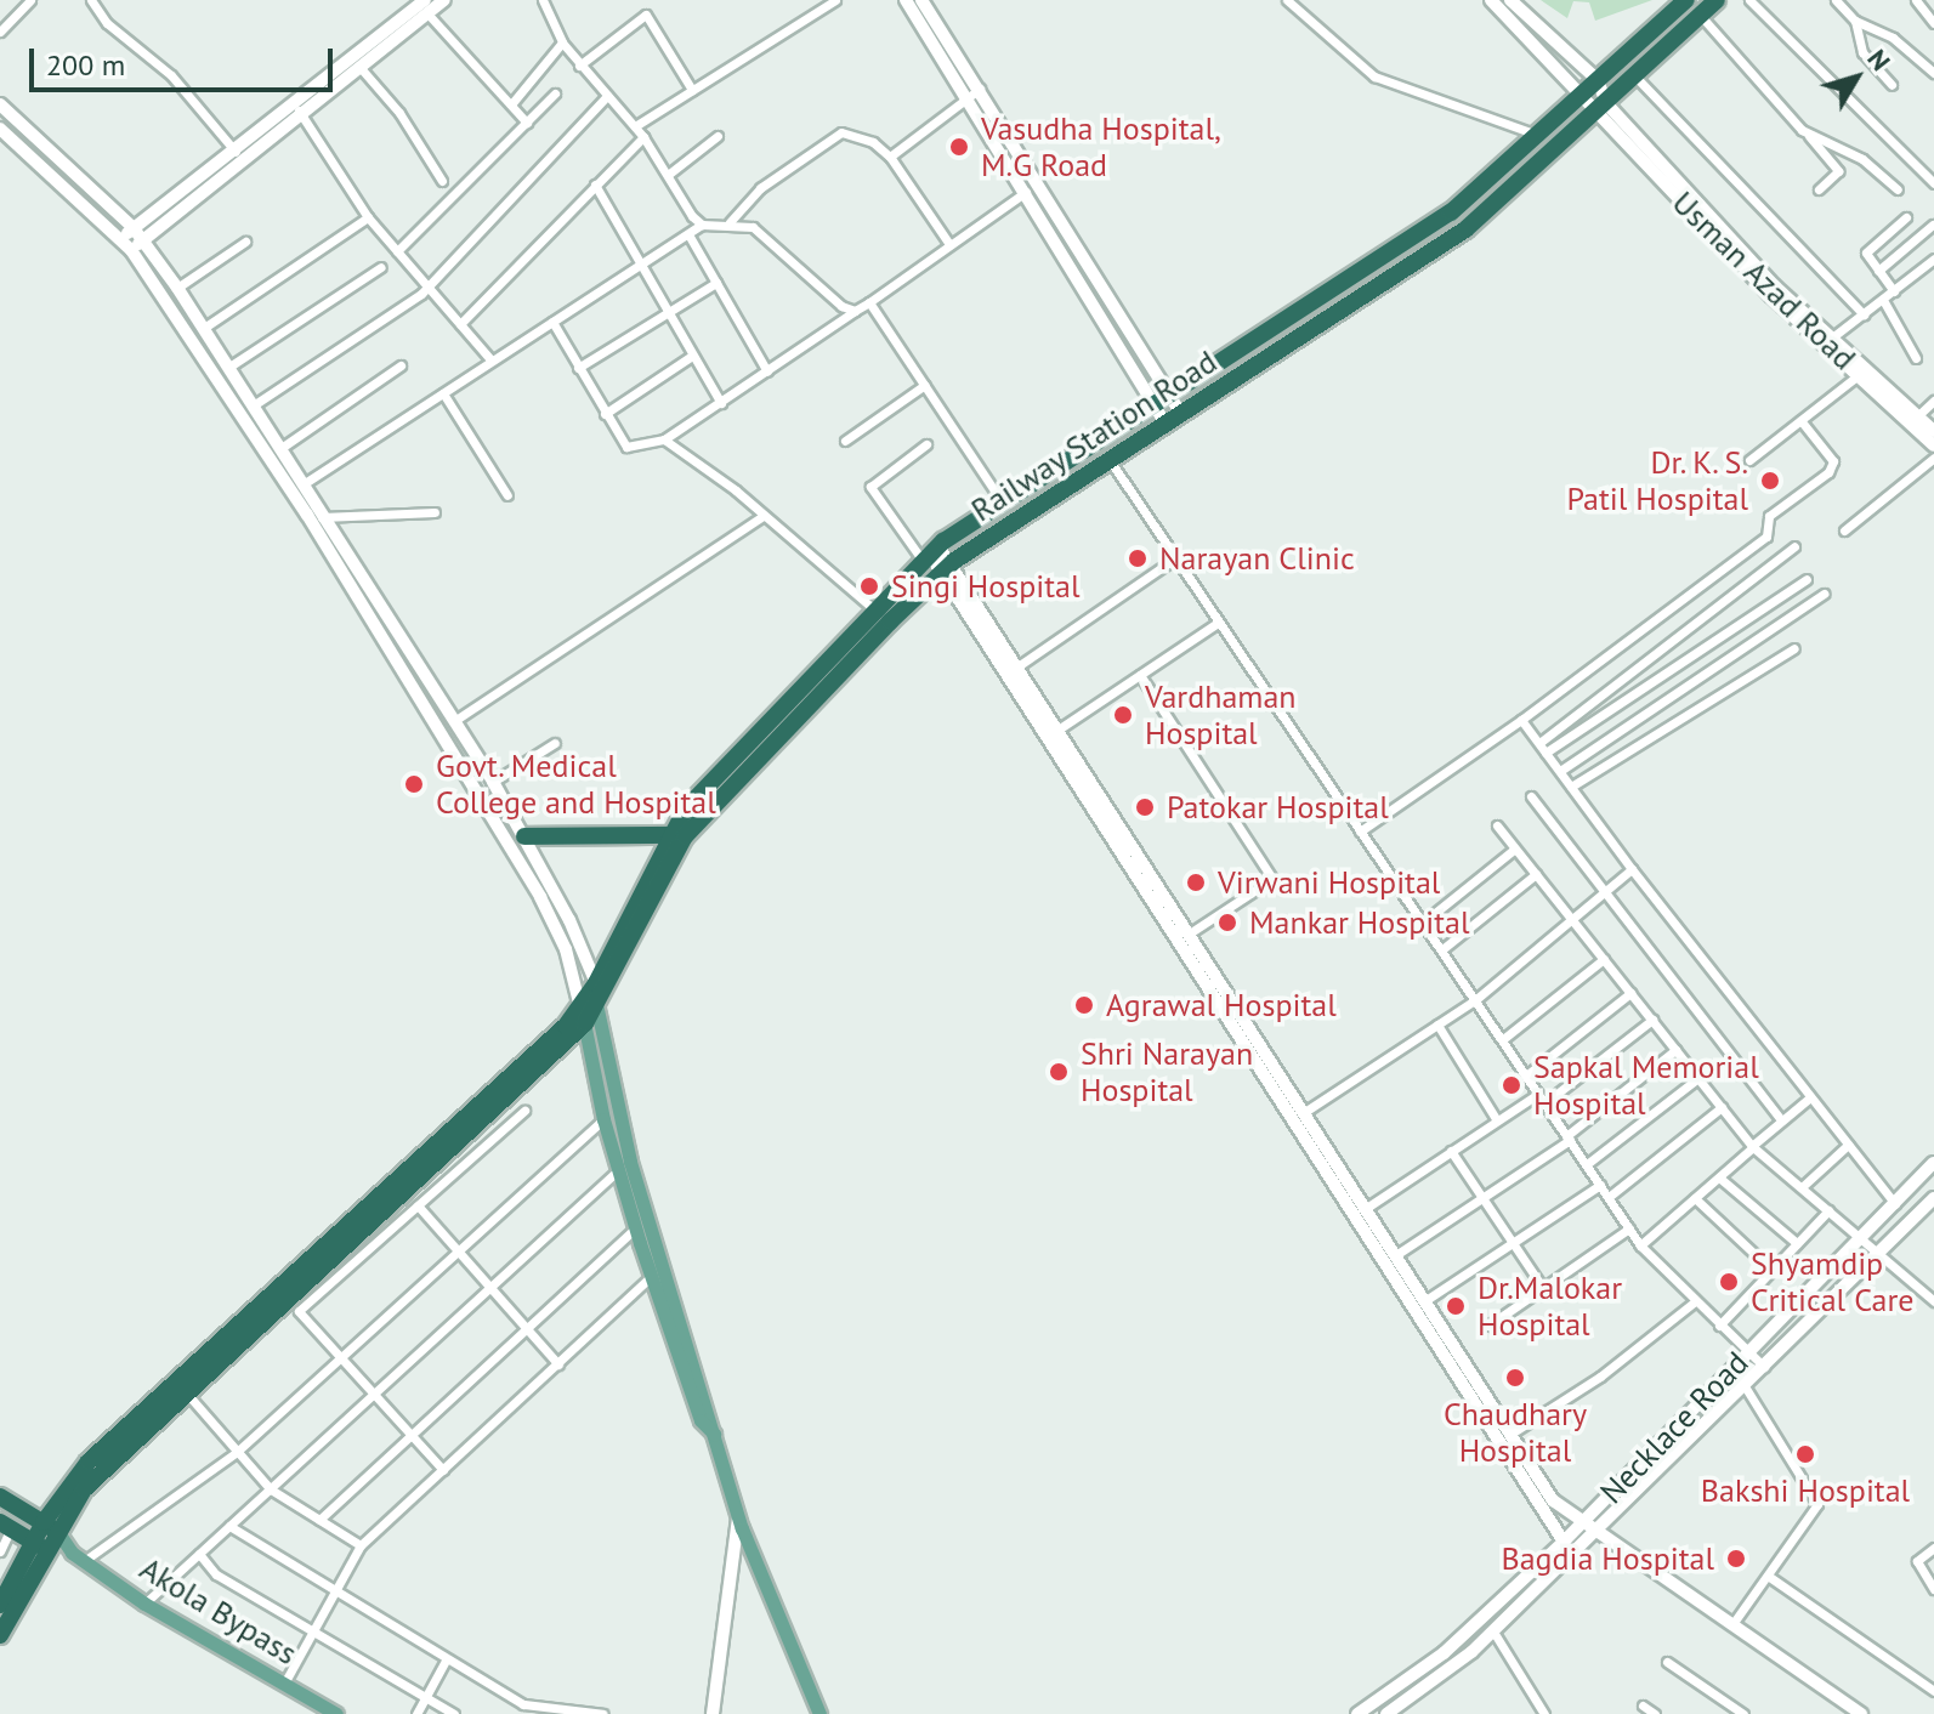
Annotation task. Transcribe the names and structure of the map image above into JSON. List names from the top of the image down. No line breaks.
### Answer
{"streets":{"highway":["Railway Station Road","Akola Bypass"],"main road":["Usman Azad Road","Necklace Road"]},"crossings":[["Usman Azad Road","Railway Station Road"]],"places":["Vasudha Hospital, M.G Road","Dr. K. S. Patil Hospital","Narayan Clinic","Singi Hospital","Vardhaman Hospital","Govt. Medical College and Hospital","Patokar Hospital","Virwani Hospital","Mankar Hospital","Agrawal Hospital","Shri Narayan Hospital","Sapkal Memorial Hospital","Shyamdip Critical Care","Dr.Malokar Hospital","Chaudhary Hospital","Bakshi Hospital","Bagdia Hospital"],"scale_bar":"200 m","north":"top right"}
